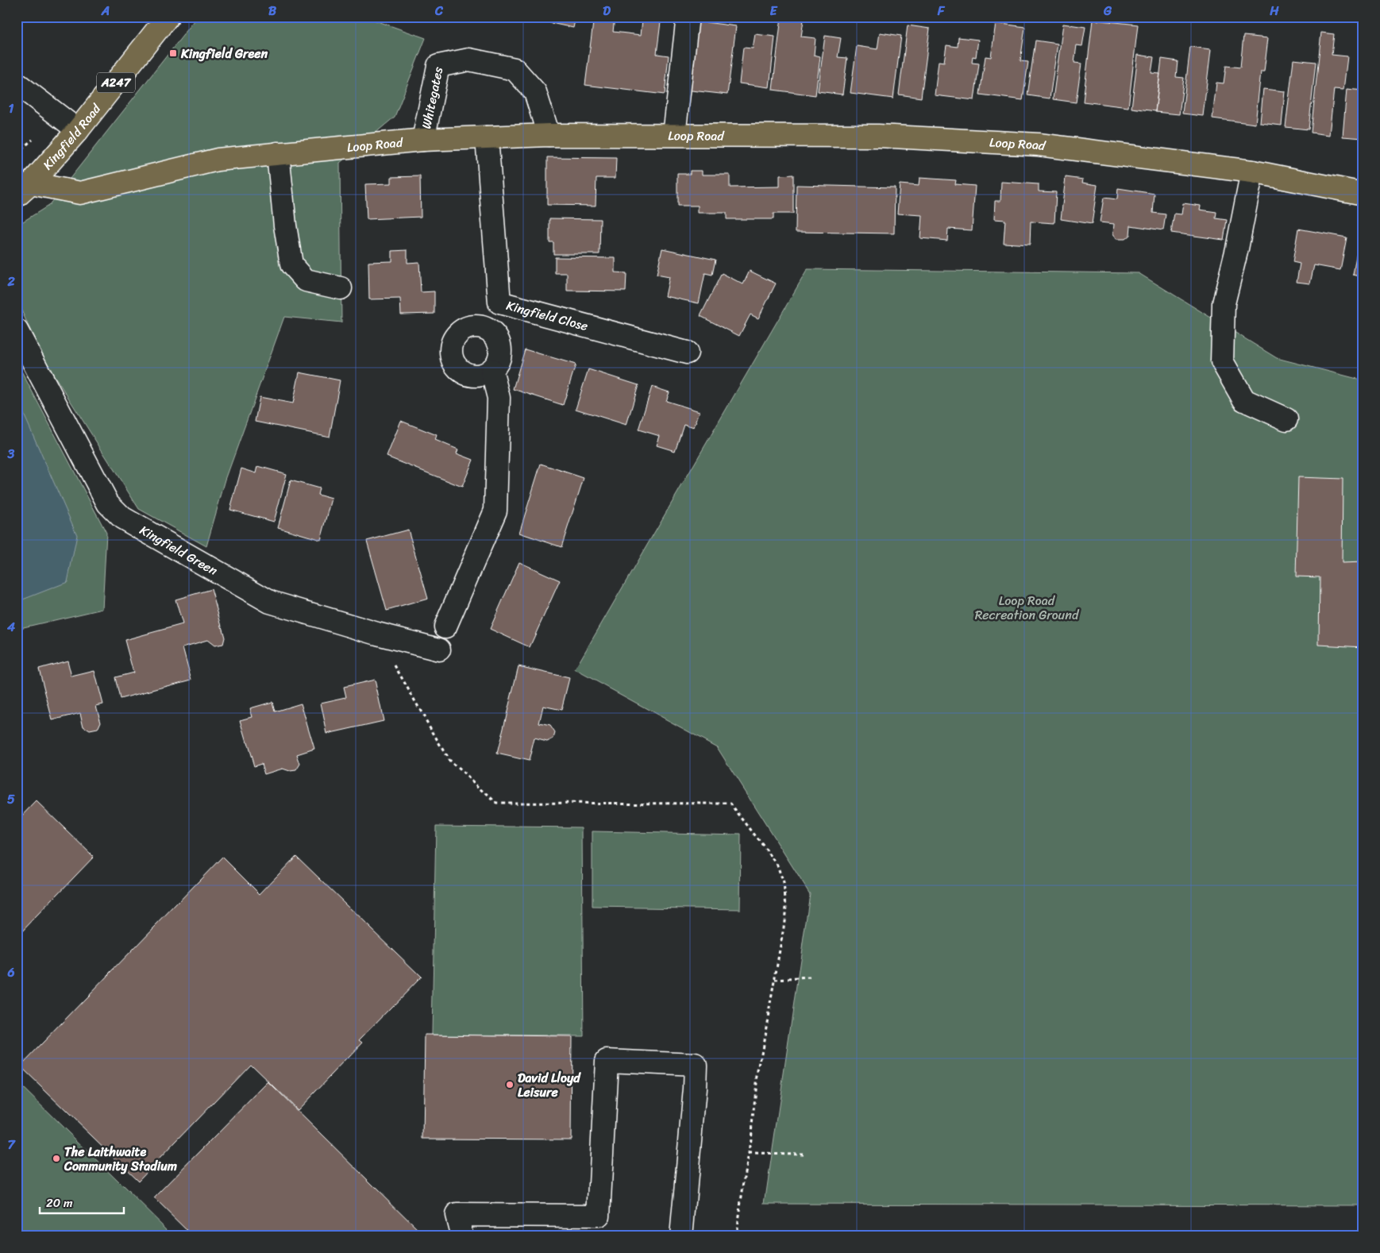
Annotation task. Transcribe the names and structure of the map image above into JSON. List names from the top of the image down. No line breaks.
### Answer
{"streets":{"main road":["A247","Loop Road","Kingfield Road"],"street":["Whitegates","Kingfield Close","Kingfield Green"]},"crossings":[["Whitegates","Loop Road"],["Loop Road","Kingfield Road"],["Loop Road","Kingfield Close"]],"parks":["Loop Road Recreation Ground"],"places":{"transit":["Kingfield Green"],"other":["David Lloyd Leisure","The Laithwaite Community Stadium"]},"scale_bar":"20 m","grid":{"columns":["A","B","C","D","E","F","G","H"],"rows":["1","2","3","4","5","6","7"]}}
